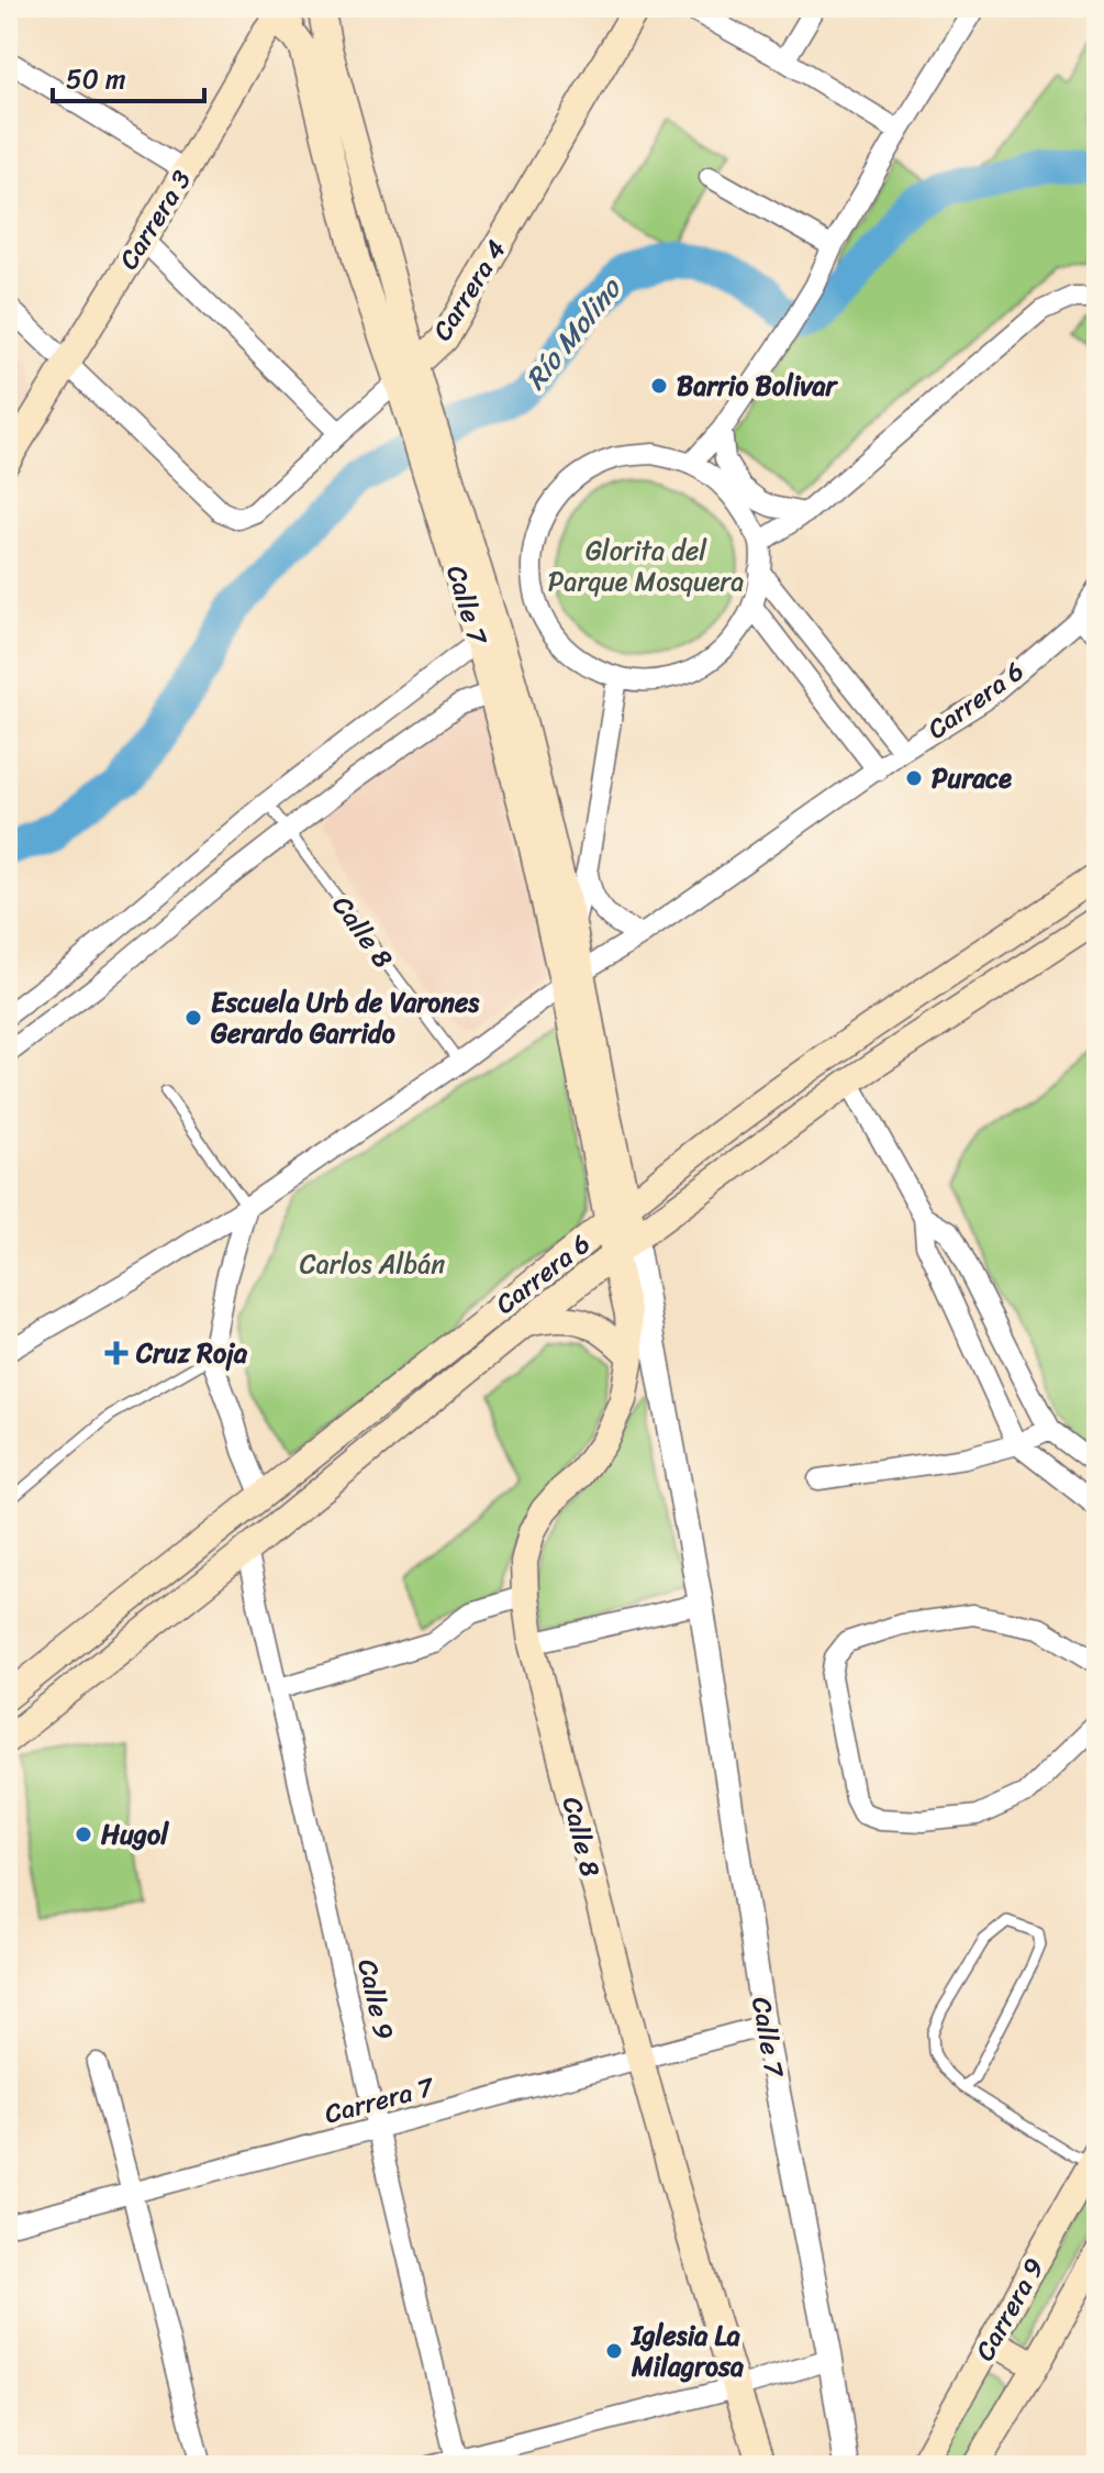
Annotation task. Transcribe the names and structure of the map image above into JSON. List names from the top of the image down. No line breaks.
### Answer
{"streets":{"main road":["Carrera 3","Carrera 4","Calle 7","Carrera 6","Calle 8","Carrera 9"],"street":["Calle 9","Carrera 7"]},"crossings":[["Carrera 3","Carrera 4"],["Carrera 3","Calle 7"],["Carrera 4","Calle 7"],["Calle 7","Carrera 6"],["Calle 7","Calle 8"],["Calle 7","Carrera 7"],["Carrera 6","Calle 8"],["Carrera 6","Calle 9"],["Calle 8","Carrera 7"],["Calle 9","Carrera 7"]],"water":["Río Molino"],"parks":["Glorita del Parque Mosquera","Carlos Albán"],"places":{"other":["Barrio Bolivar","Purace","Escuela Urb de Varones Gerardo Garrido","Hugol","Iglesia La Milagrosa"],"health":["Cruz Roja"]},"scale_bar":"50 m"}
